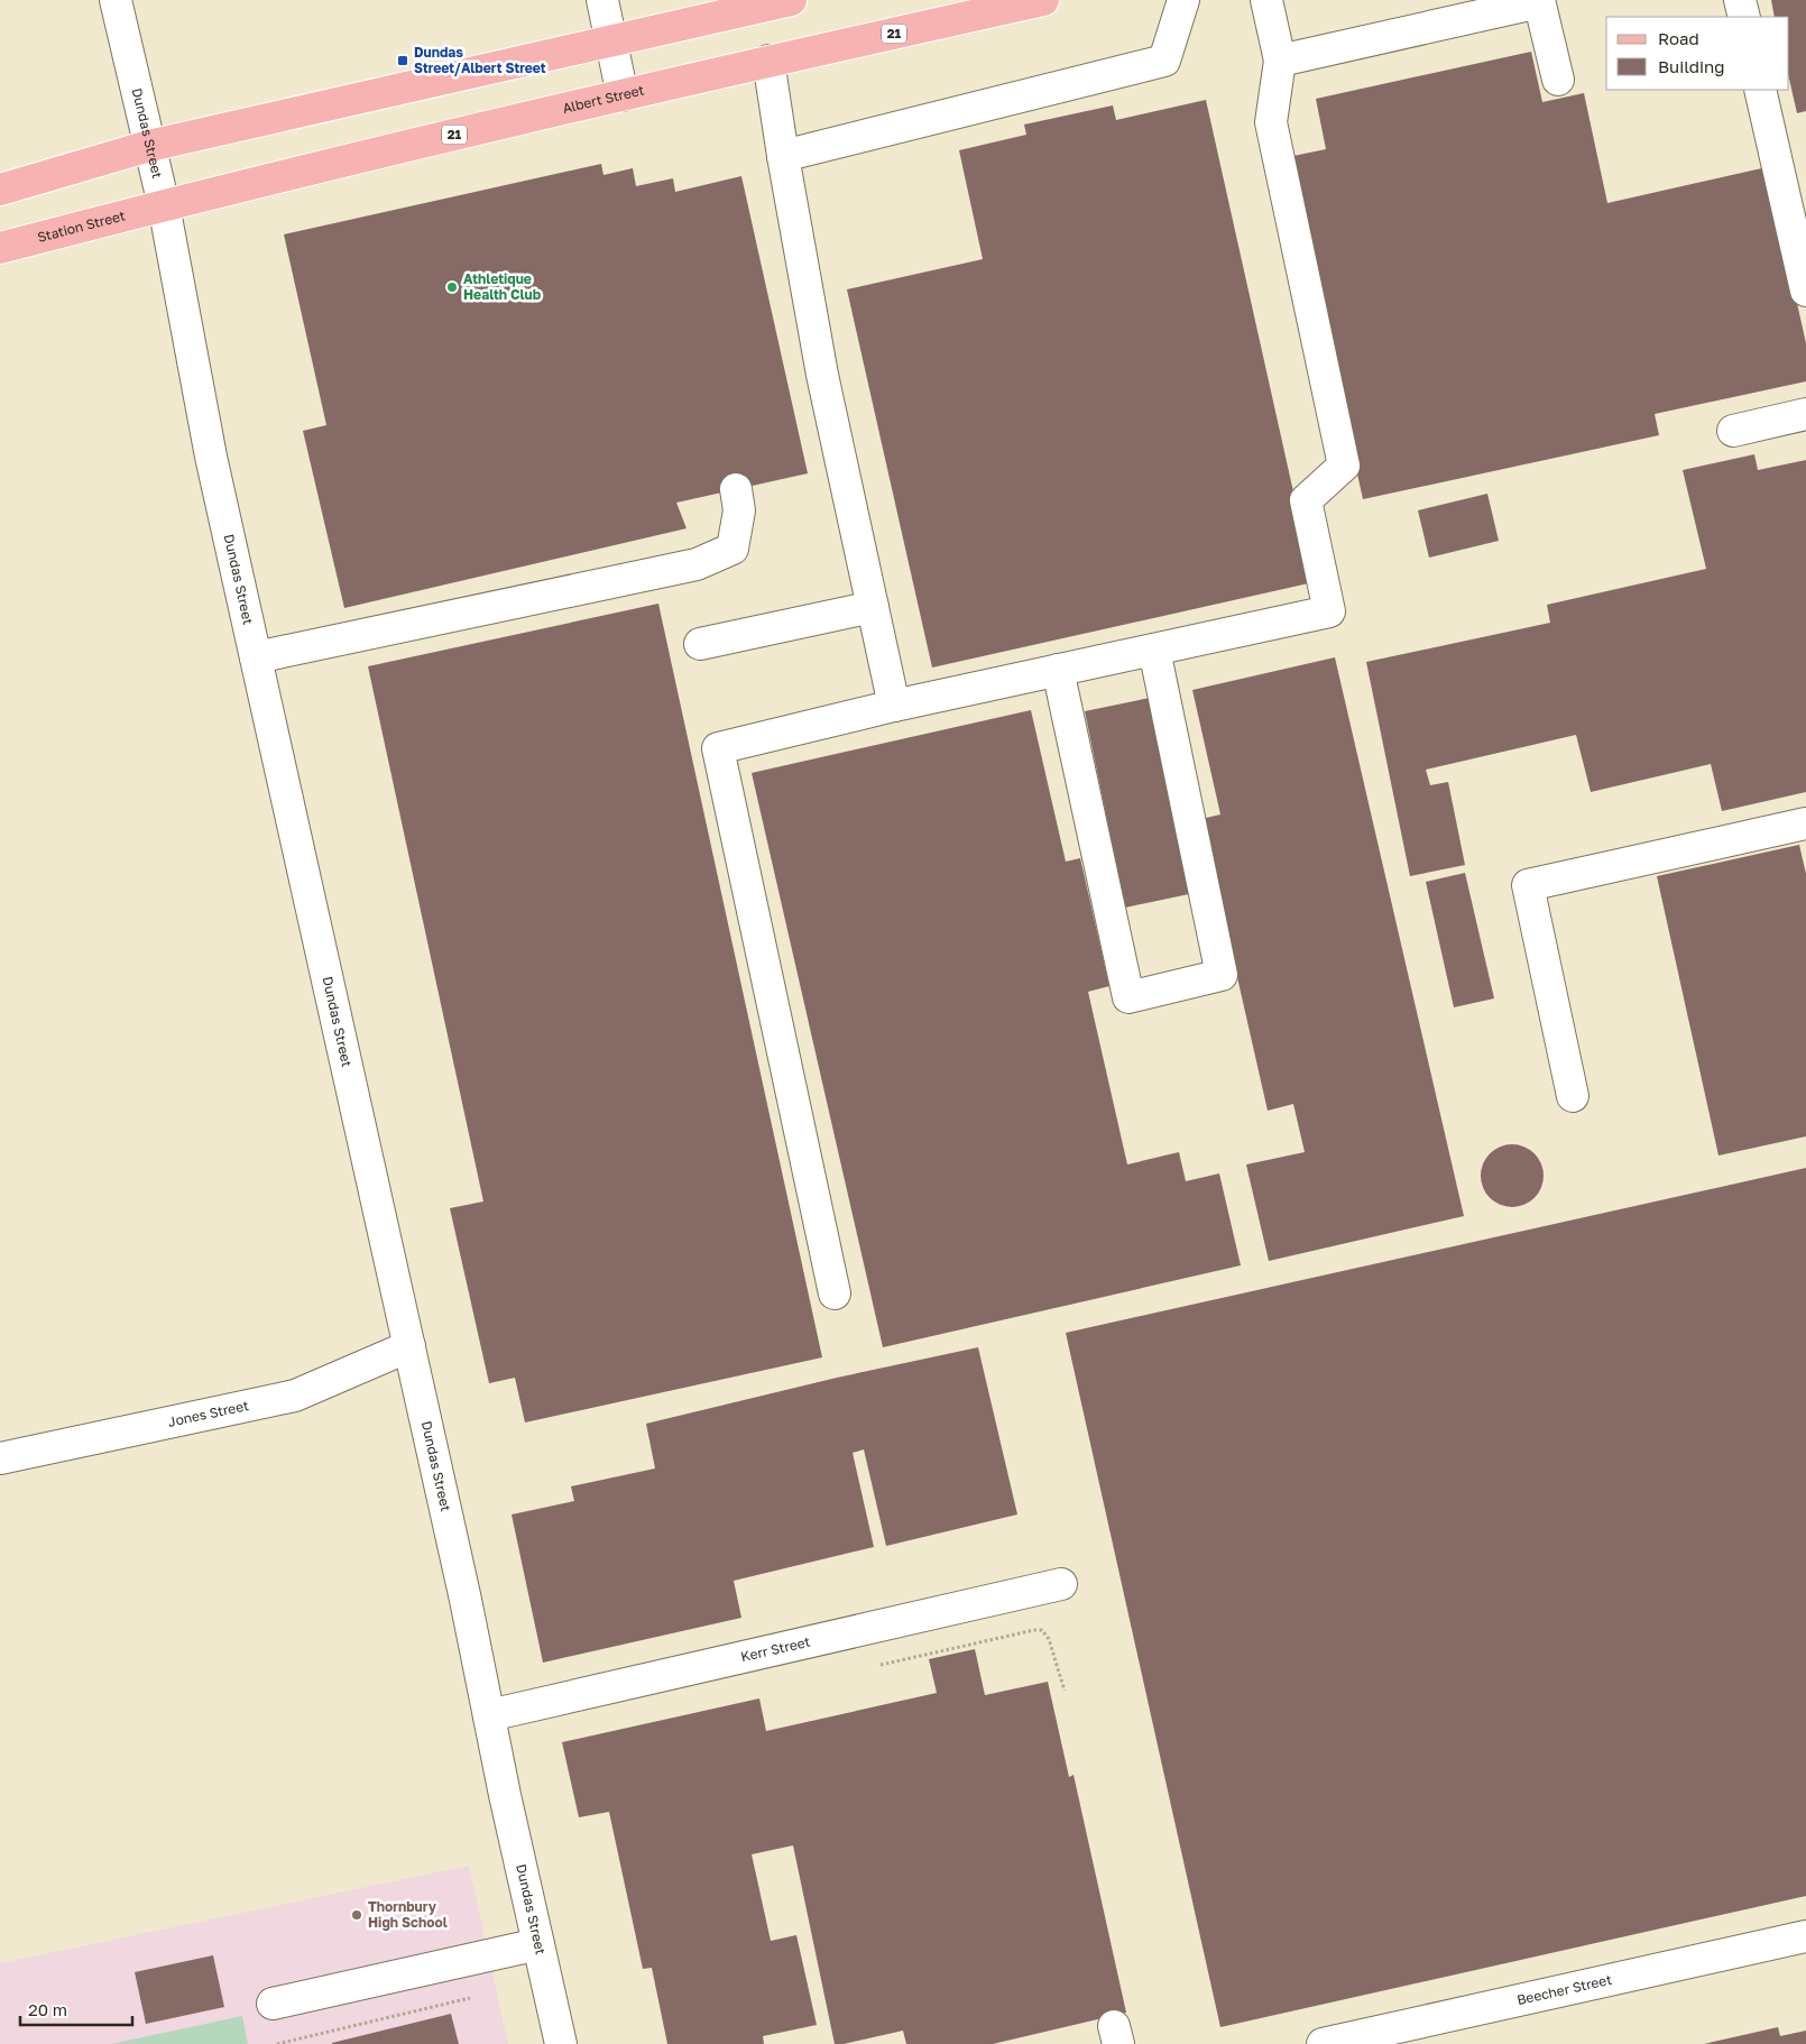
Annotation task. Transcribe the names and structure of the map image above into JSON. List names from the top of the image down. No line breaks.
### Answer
{"streets":{"main road":["21","Albert Street","Station Street"],"street":["Dundas Street","Jones Street","Kerr Street","Beecher Street"]},"crossings":[["Albert Street","Dundas Street"],["Albert Street","Station Street"],["Dundas Street","Station Street"],["Dundas Street","Jones Street"],["Dundas Street","Kerr Street"]],"places":{"transit":["Dundas Street/Albert Street"],"other":["Athletique Health Club","Thornbury High School"]},"legend":["Road","Building"],"scale_bar":"20 m"}
